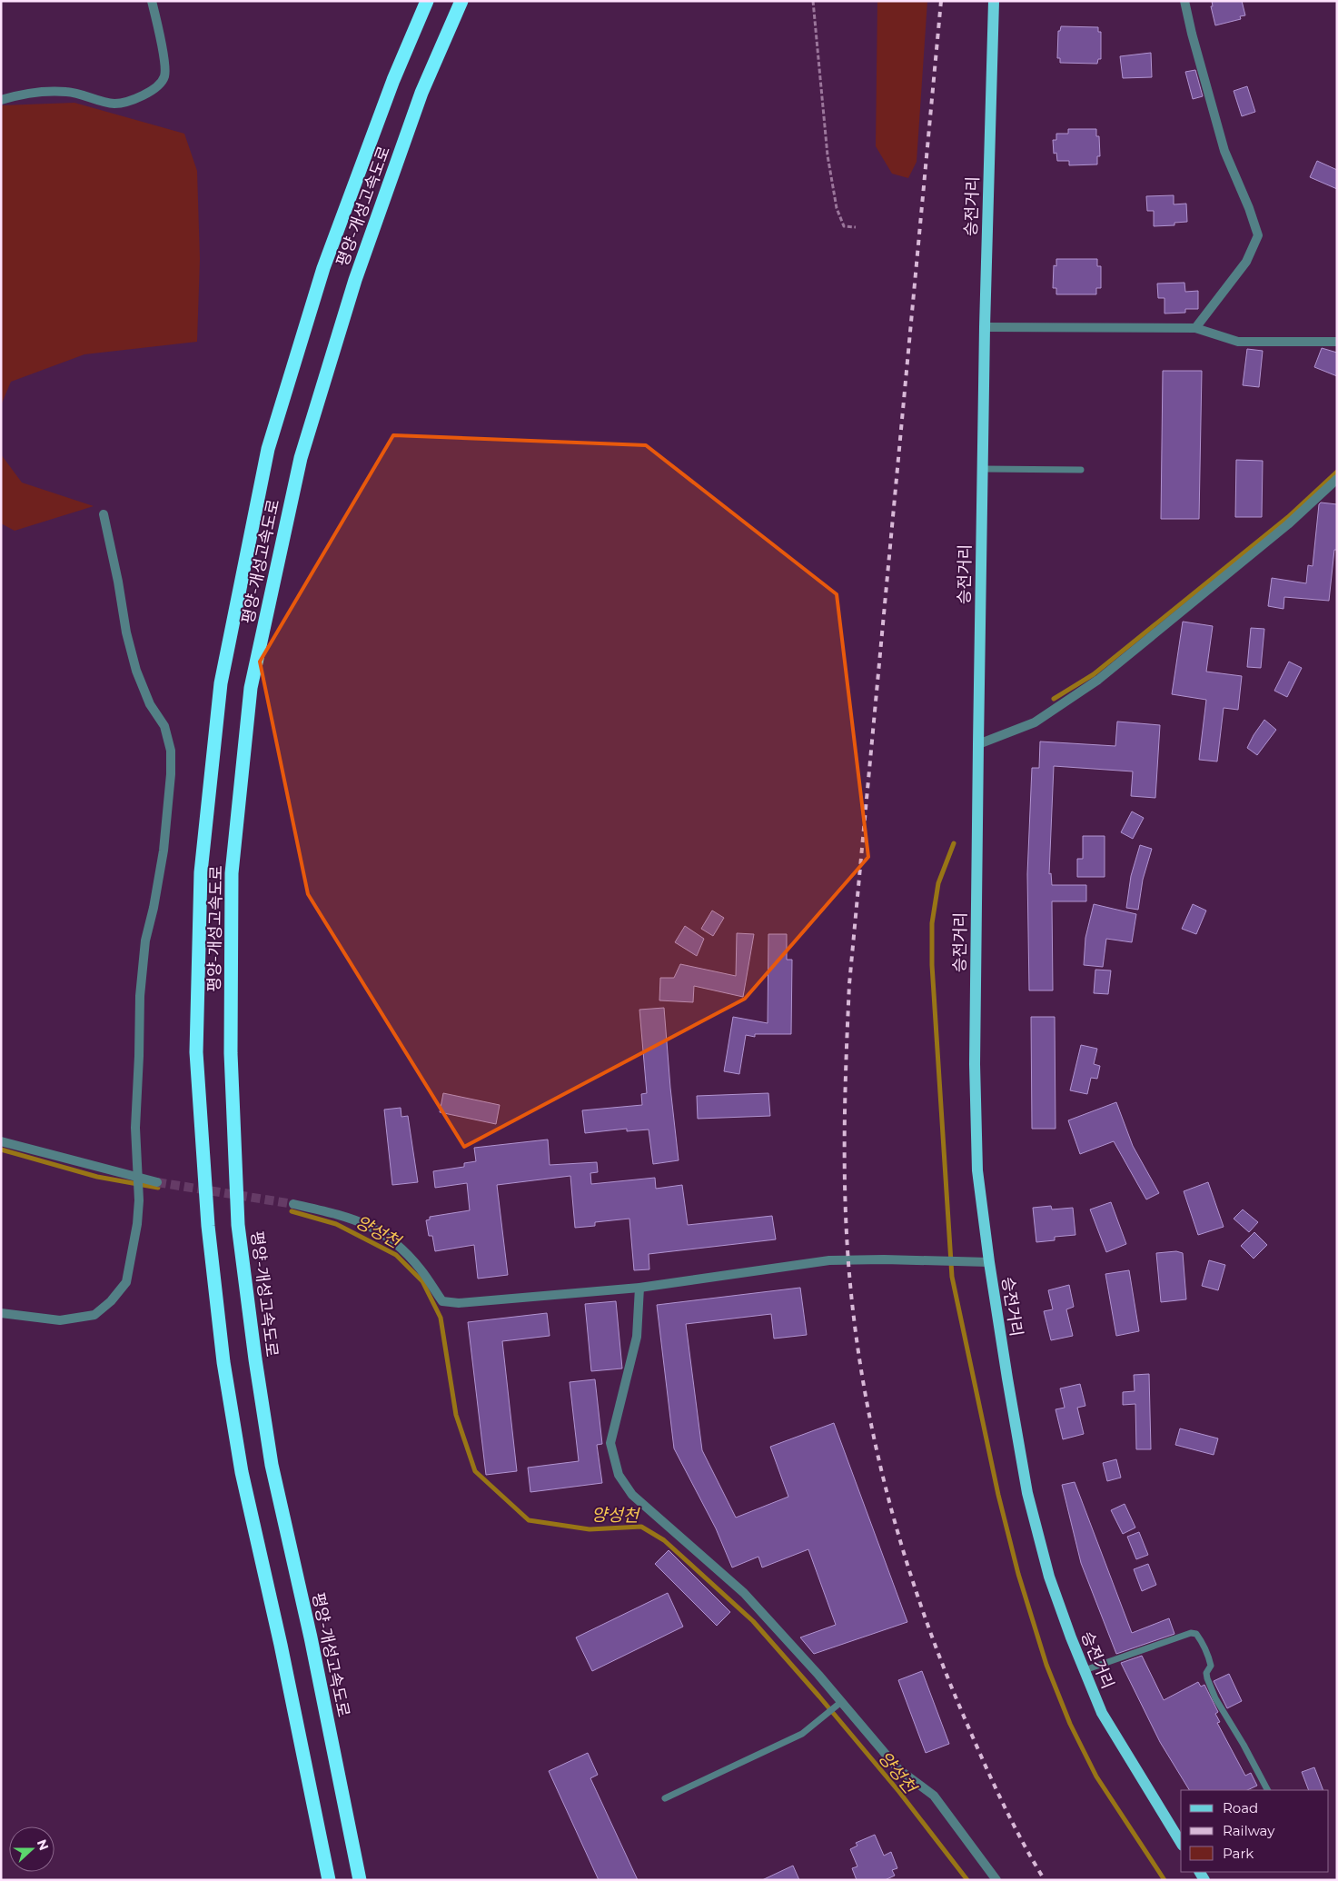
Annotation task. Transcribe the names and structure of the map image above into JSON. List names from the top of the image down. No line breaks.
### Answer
{"streets":{"highway":["평양-개성고속도로"],"main road":["승전거리"]},"water":["양성천"],"legend":["Road","Railway","Park"],"north":"right"}
